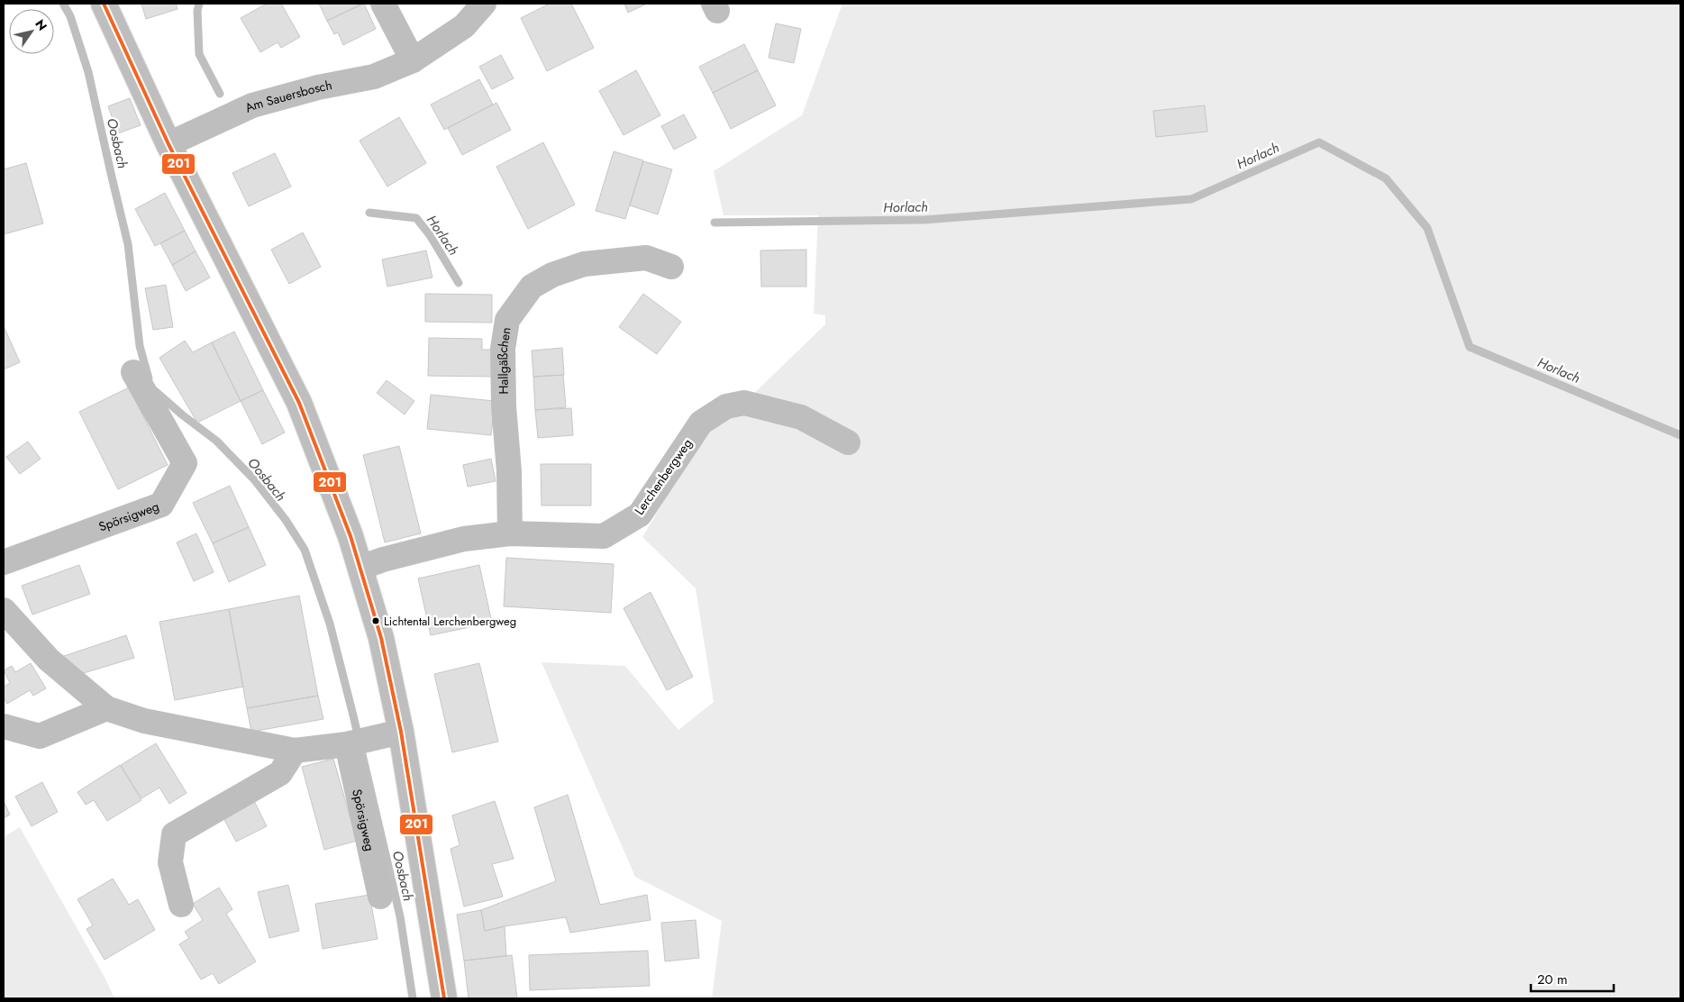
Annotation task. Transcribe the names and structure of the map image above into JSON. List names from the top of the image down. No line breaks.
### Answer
{"streets":{"street":["Am Sauersbosch","Hallgäßchen","Lerchenbergweg","Spörsigweg"]},"crossings":[["Hallgäßchen","Lerchenbergweg"]],"water":["Oosbach","Horlach"],"places":["Lichtental Lerchenbergweg"],"lines":["transit line 201"],"scale_bar":"20 m","north":"top right"}
